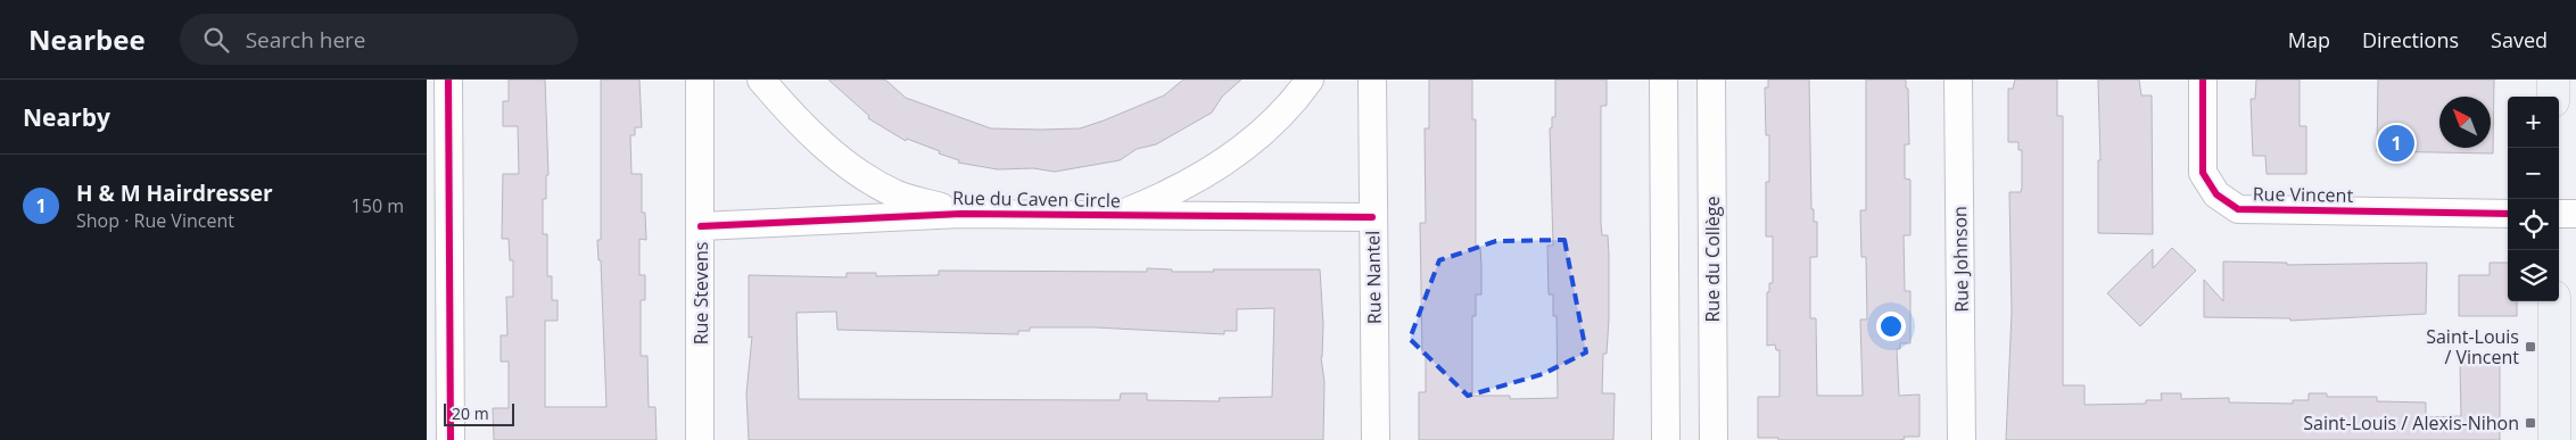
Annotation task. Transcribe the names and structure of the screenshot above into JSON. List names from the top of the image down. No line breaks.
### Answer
{"streets":{"street":["Rue Vincent","Rue du Caven Circle","Rue du Collège","Rue Johnson","Rue Nantel","Rue Stevens"]},"crossings":[["Rue du Caven Circle","Rue Nantel"],["Rue du Caven Circle","Rue Stevens"]],"places":{"transit":["Saint-Louis / Vincent","Saint-Louis / Alexis-Nihon"]},"scale_bar":"20 m","north":"top left","page":{"header":"Nearbee","search":"Search here","nav":["Map","Directions","Saved"],"heading":"Nearby","map_buttons":["+","−"],"pins":"1","list":[{"mark":"1","name":"H & M Hairdresser","note":"Shop · Rue Vincent","value":"150 m"}],"scale":"20 m"}}
